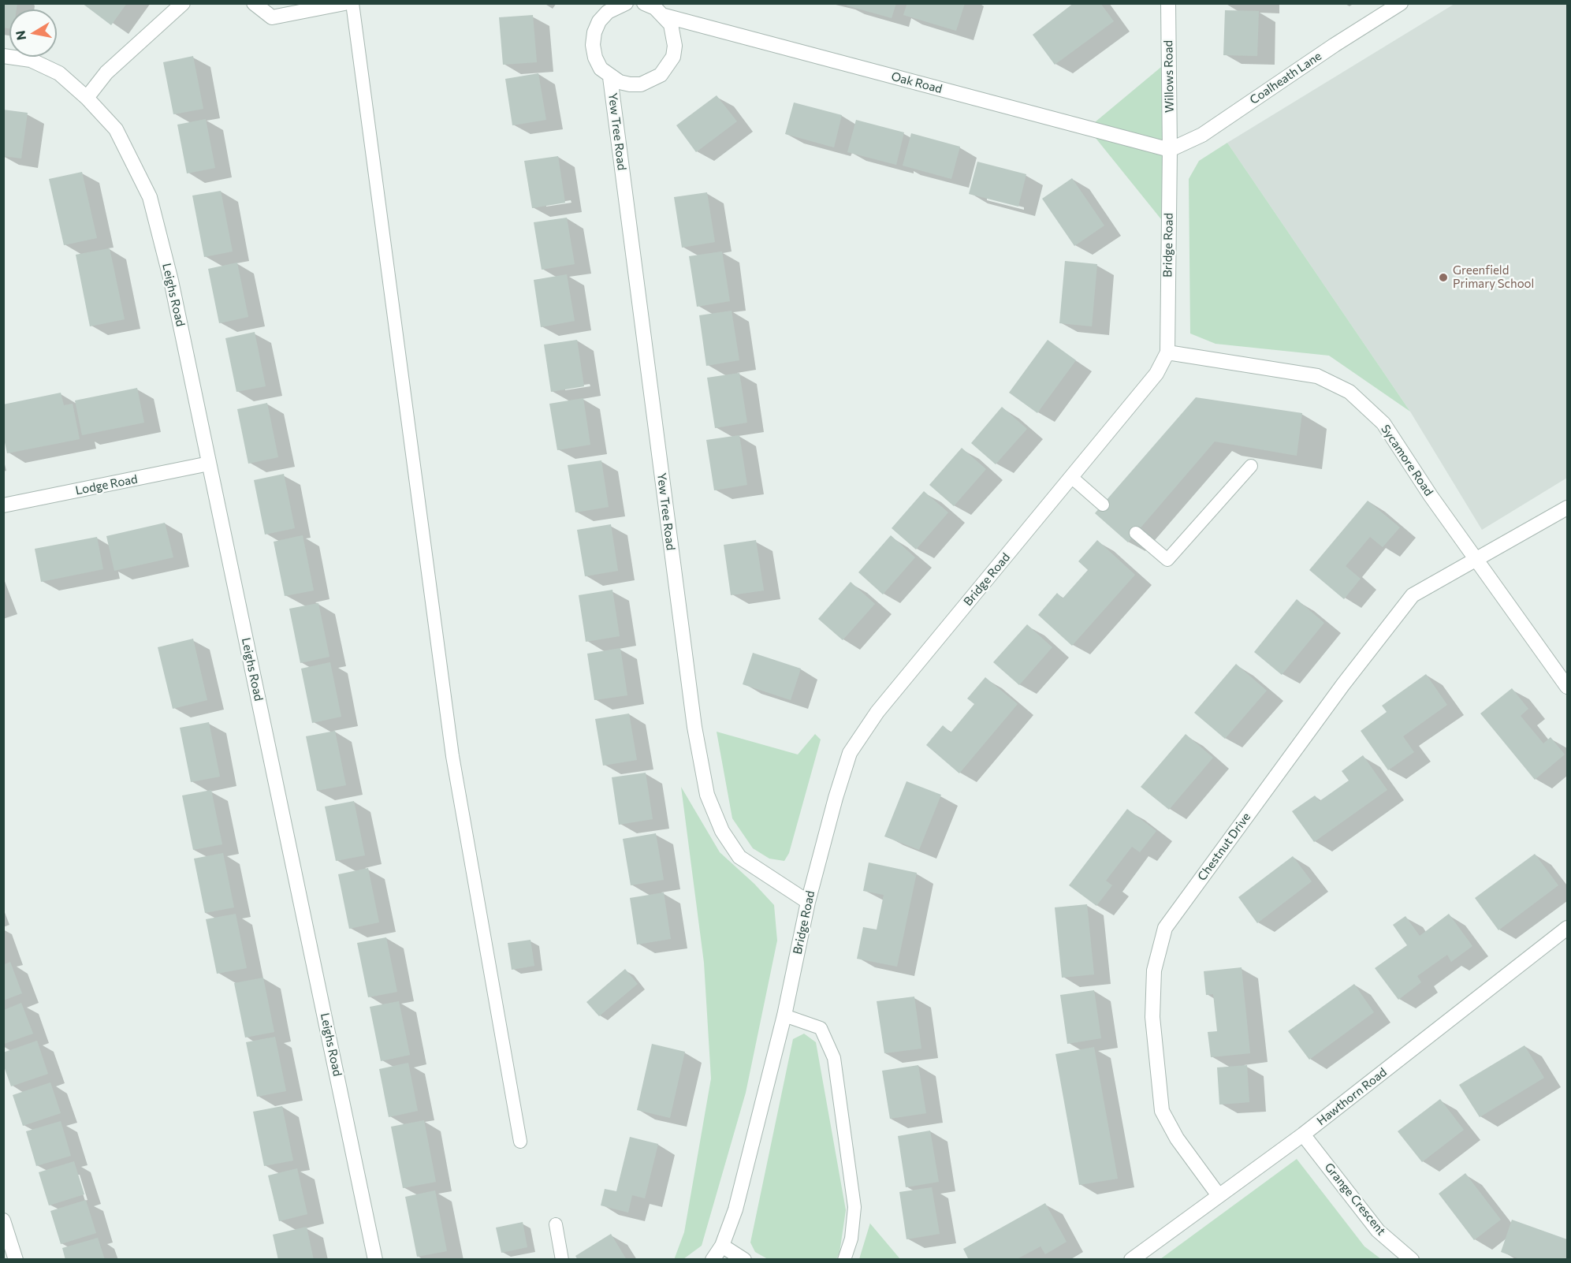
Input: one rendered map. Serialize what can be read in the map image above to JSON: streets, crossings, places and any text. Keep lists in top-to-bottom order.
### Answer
{
  "streets": {
    "street": [
      "Willows Road",
      "Coalheath Lane",
      "Oak Road",
      "Yew Tree Road",
      "Bridge Road",
      "Leighs Road",
      "Sycamore Road",
      "Lodge Road",
      "Chestnut Drive",
      "Hawthorn Road",
      "Grange Crescent"
    ]
  },
  "crossings": [
    ["Willows Road", "Coalheath Lane"],
    ["Willows Road", "Oak Road"],
    ["Willows Road", "Bridge Road"],
    ["Coalheath Lane", "Oak Road"],
    ["Coalheath Lane", "Bridge Road"],
    ["Oak Road", "Bridge Road"],
    ["Yew Tree Road", "Bridge Road"],
    ["Bridge Road", "Sycamore Road"],
    ["Leighs Road", "Lodge Road"],
    ["Sycamore Road", "Chestnut Drive"],
    ["Chestnut Drive", "Hawthorn Road"],
    ["Hawthorn Road", "Grange Crescent"]
  ],
  "places": ["Greenfield Primary School"],
  "north": "left"
}
